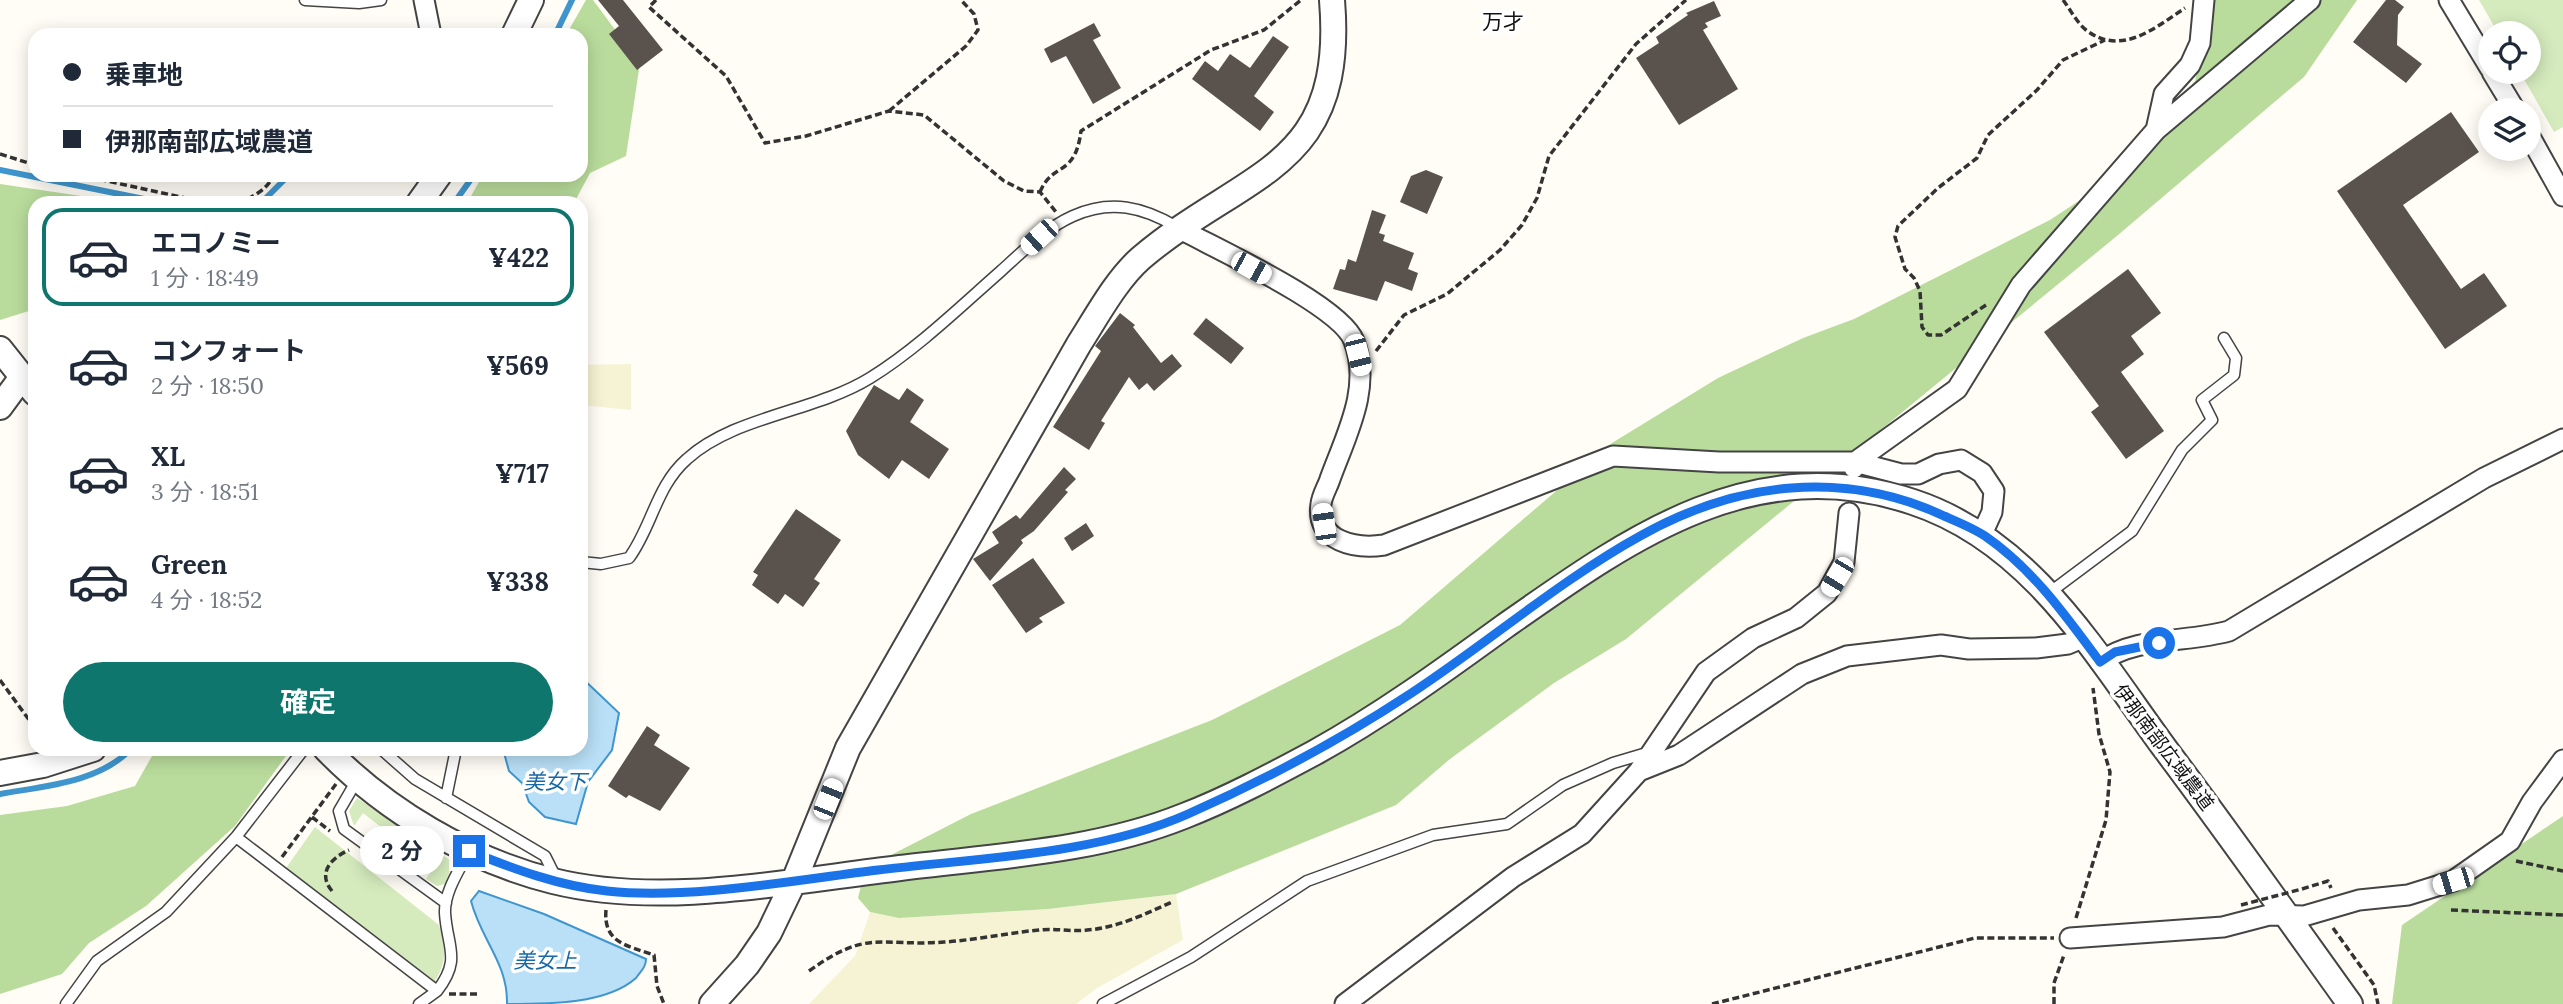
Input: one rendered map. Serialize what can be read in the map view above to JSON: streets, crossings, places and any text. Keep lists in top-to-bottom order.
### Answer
{
  "streets": {
    "street": ["伊那南部広域農道"]
  },
  "districts": ["万才"],
  "water": ["美女下", "美女上"],
  "page": {
    "banner": ["乗車地", "伊那南部広域農道"],
    "list": [
      {
        "name": "エコノミー",
        "note": "1 分 · 18:49",
        "value": "¥422"
      },
      {
        "name": "コンフォート",
        "note": "2 分 · 18:50",
        "value": "¥569"
      },
      {
        "name": "XL",
        "note": "3 分 · 18:51",
        "value": "¥717"
      },
      {
        "name": "Green",
        "note": "4 分 · 18:52",
        "value": "¥338"
      }
    ],
    "buttons": "確定",
    "bubble": "2 分"
  }
}
